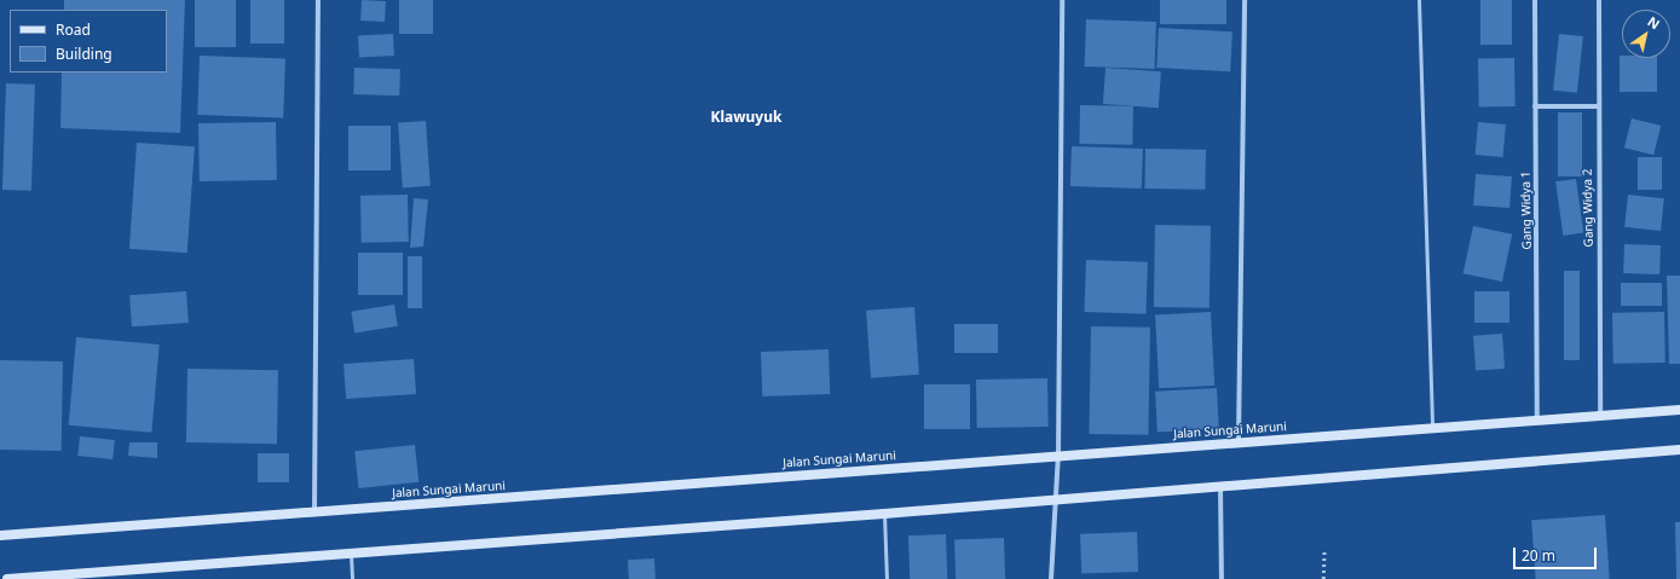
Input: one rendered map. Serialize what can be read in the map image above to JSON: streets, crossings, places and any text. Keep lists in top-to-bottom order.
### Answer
{
  "streets": {
    "main road": ["Jalan Sungai Maruni"],
    "street": ["Gang Widya 2", "Gang Widya 1"]
  },
  "crossings": [
    ["Gang Widya 2", "Jalan Sungai Maruni"],
    ["Gang Widya 1", "Jalan Sungai Maruni"]
  ],
  "districts": ["Klawuyuk"],
  "legend": ["Road", "Building"],
  "scale_bar": "20 m",
  "north": "top right"
}
